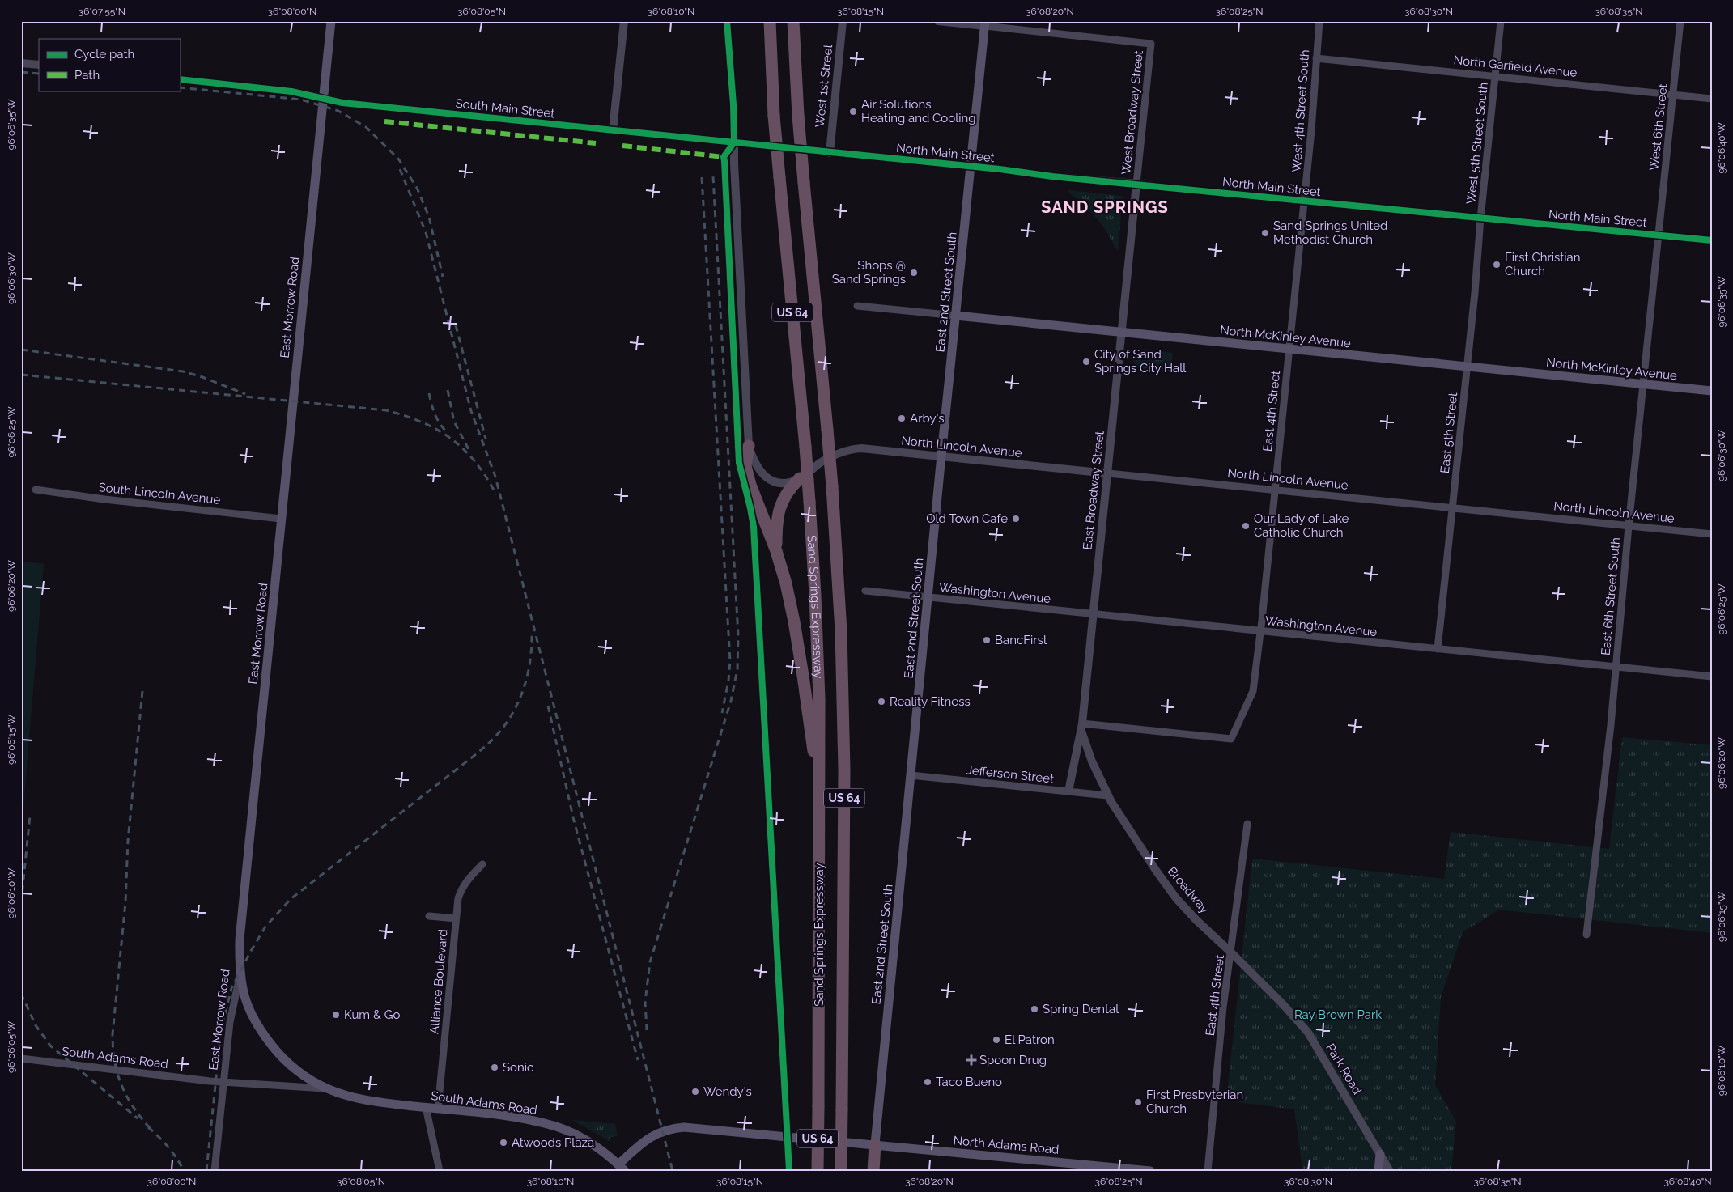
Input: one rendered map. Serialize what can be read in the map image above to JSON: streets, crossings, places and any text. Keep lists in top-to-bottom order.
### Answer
{
  "streets": {
    "highway": ["US 64", "Sand Springs Expressway"],
    "main road": [
      "East 2nd Street South",
      "East Morrow Road",
      "North McKinley Avenue",
      "South Adams Road",
      "North Adams Road"
    ],
    "street": [
      "North Garfield Avenue",
      "West 1st Street",
      "South Main Street",
      "West 4th Street South",
      "West Broadway Street",
      "West 6th Street",
      "West 5th Street South",
      "North Main Street",
      "East 4th Street",
      "East 5th Street",
      "North Lincoln Avenue",
      "East Broadway Street",
      "South Lincoln Avenue",
      "Washington Avenue",
      "East 6th Street South",
      "Jefferson Street",
      "Broadway",
      "Alliance Boulevard",
      "Park Road"
    ]
  },
  "crossings": [
    ["North Garfield Avenue", "West 4th Street South"],
    ["North Garfield Avenue", "West 6th Street"],
    ["North Garfield Avenue", "West 5th Street South"],
    ["West 1st Street", "South Main Street"],
    ["West 1st Street", "North Main Street"],
    ["South Main Street", "North Main Street"],
    ["South Main Street", "East Morrow Road"],
    ["West 4th Street South", "North Main Street"],
    ["West 4th Street South", "East 4th Street"],
    ["West Broadway Street", "North Main Street"],
    ["West Broadway Street", "East 2nd Street South"],
    ["West Broadway Street", "East Broadway Street"],
    ["West 6th Street", "North Main Street"],
    ["West 6th Street", "East 6th Street South"],
    ["West 5th Street South", "North Main Street"],
    ["West 5th Street South", "East 5th Street"],
    ["North Main Street", "East 2nd Street South"],
    ["North Main Street", "East 4th Street"],
    ["North Main Street", "East 5th Street"],
    ["North Main Street", "East Broadway Street"],
    ["North Main Street", "East 6th Street South"],
    ["East 2nd Street South", "North McKinley Avenue"],
    ["East 2nd Street South", "North Lincoln Avenue"],
    ["East 2nd Street South", "Washington Avenue"],
    ["East 2nd Street South", "Jefferson Street"],
    ["East 2nd Street South", "North Adams Road"],
    ["East Morrow Road", "South Lincoln Avenue"],
    ["East Morrow Road", "South Adams Road"],
    ["North McKinley Avenue", "East 4th Street"],
    ["North McKinley Avenue", "East 5th Street"],
    ["North McKinley Avenue", "East Broadway Street"],
    ["North McKinley Avenue", "East 6th Street South"],
    ["East 4th Street", "North Lincoln Avenue"],
    ["East 4th Street", "East Broadway Street"],
    ["East 4th Street", "Washington Avenue"],
    ["East 4th Street", "Broadway"],
    ["East 4th Street", "Park Road"],
    ["East 5th Street", "North Lincoln Avenue"],
    ["East 5th Street", "Washington Avenue"],
    ["North Lincoln Avenue", "East Broadway Street"],
    ["North Lincoln Avenue", "East 6th Street South"],
    ["East Broadway Street", "Washington Avenue"],
    ["East Broadway Street", "Jefferson Street"],
    ["East Broadway Street", "Broadway"],
    ["Washington Avenue", "East 6th Street South"],
    ["Jefferson Street", "Broadway"],
    ["Broadway", "Park Road"],
    ["Alliance Boulevard", "South Adams Road"],
    ["South Adams Road", "North Adams Road"]
  ],
  "districts": ["SAND SPRINGS"],
  "parks": ["Ray Brown Park"],
  "places": {
    "other": [
      "Air Solutions Heating and Cooling",
      "Sand Springs United Methodist Church",
      "First Christian Church",
      "Shops @ Sand Springs",
      "City of Sand Springs City Hall",
      "Arby's",
      "Old Town Cafe",
      "Our Lady of Lake Catholic Church",
      "BancFirst",
      "Reality Fitness",
      "Spring Dental",
      "Kum & Go",
      "El Patron",
      "Sonic",
      "Taco Bueno",
      "Wendy's",
      "First Presbyterian Church",
      "Atwoods Plaza"
    ],
    "health": ["Spoon Drug"]
  },
  "legend": ["Cycle path", "Path"],
  "coordinates": [
    "36°07'55\"N",
    "36°08'00\"N",
    "36°08'05\"N",
    "36°08'10\"N",
    "36°08'15\"N",
    "36°08'20\"N",
    "36°08'25\"N",
    "36°08'30\"N",
    "36°08'35\"N",
    "96°06'35\"W",
    "96°06'40\"W",
    "96°06'30\"W",
    "96°06'25\"W",
    "96°06'20\"W",
    "96°06'15\"W",
    "96°06'10\"W",
    "96°06'05\"W",
    "36°08'40\"N"
  ]
}
